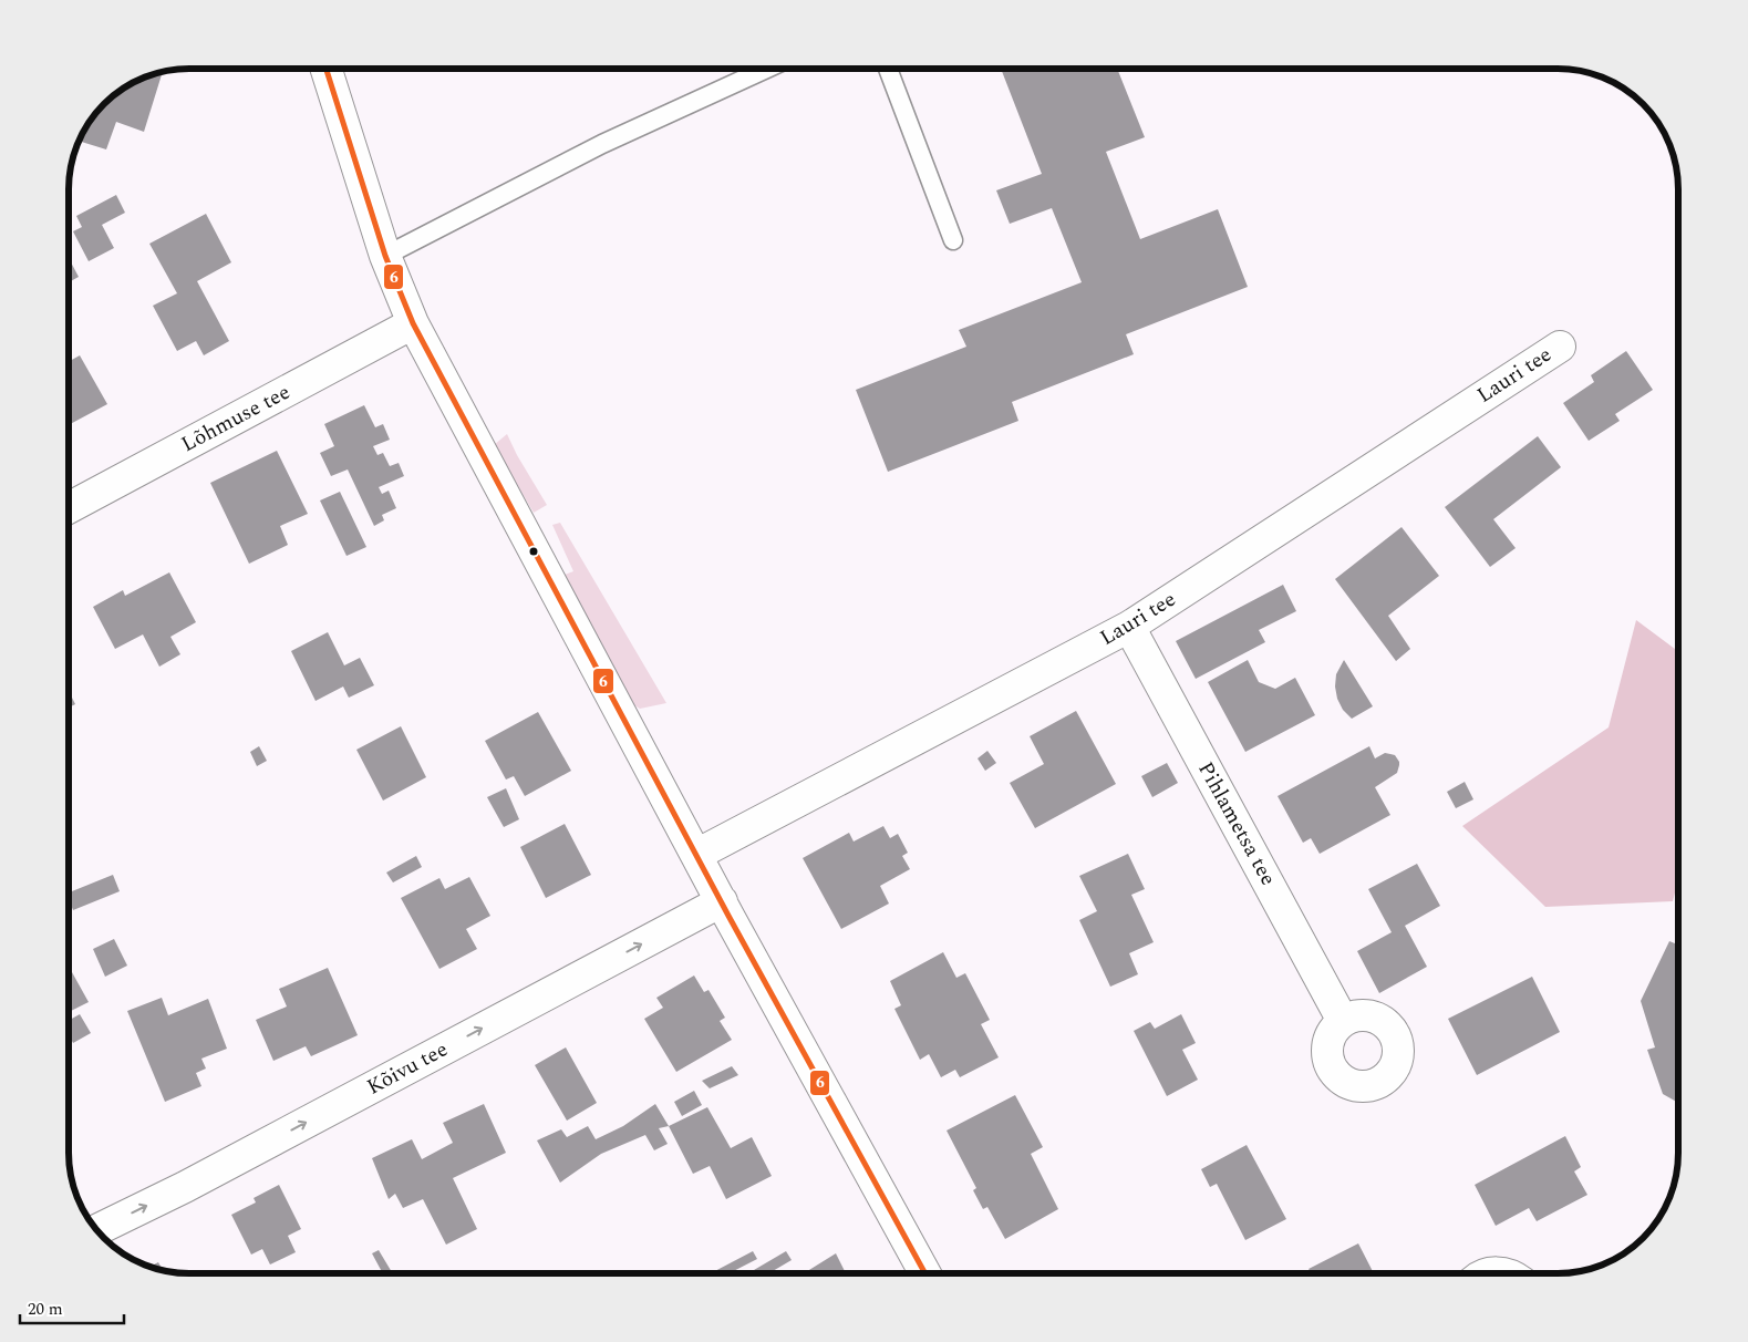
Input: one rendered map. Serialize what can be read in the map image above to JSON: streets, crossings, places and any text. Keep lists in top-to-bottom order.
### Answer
{
  "streets": {
    "street": [
      "Lauri tee",
      "Lõhmuse tee",
      "Pihlametsa tee",
      "Kõivu tee"
    ]
  },
  "crossings": [
    ["Lauri tee", "Pihlametsa tee"]
  ],
  "one_way": ["Kõivu tee"],
  "lines": ["transit line 6"],
  "scale_bar": "20 m"
}
